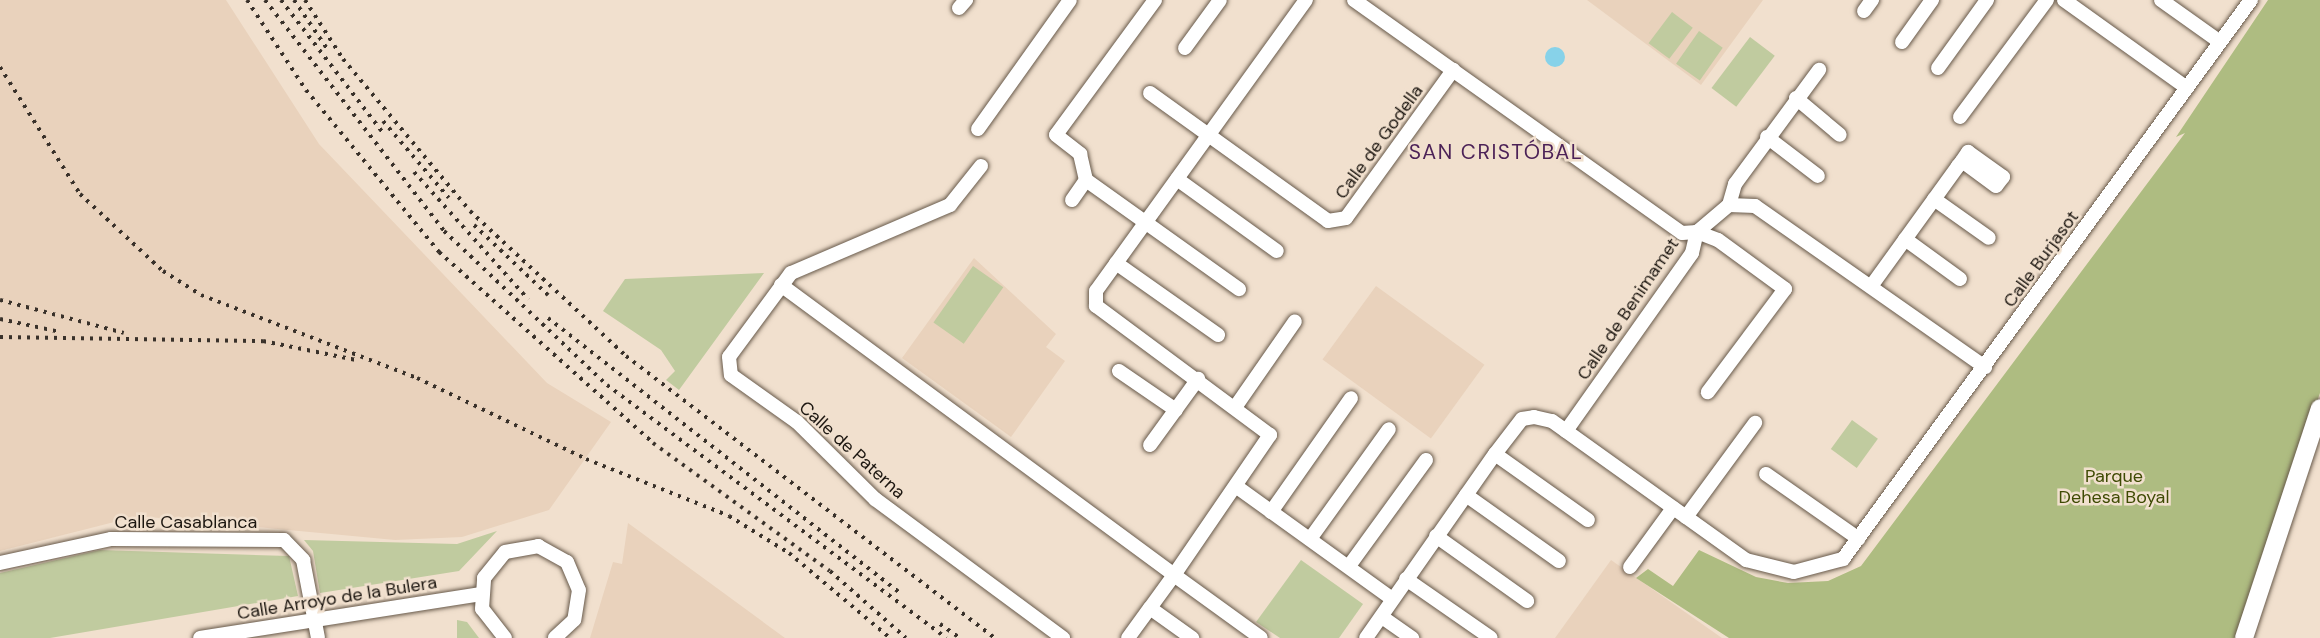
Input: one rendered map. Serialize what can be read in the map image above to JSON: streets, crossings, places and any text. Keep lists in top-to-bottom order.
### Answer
{
  "streets": {
    "street": [
      "Calle de Godella",
      "Calle Burjasot",
      "Calle de Benimamet",
      "Calle de Paterna",
      "Calle Casablanca",
      "Calle Arroyo de la Bulera"
    ]
  },
  "crossings": [
    ["Calle Burjasot", "Calle de Benimamet"],
    ["Calle Casablanca", "Calle Arroyo de la Bulera"]
  ],
  "districts": ["SAN CRISTÓBAL"],
  "parks": ["Parque Dehesa Boyal"]
}
